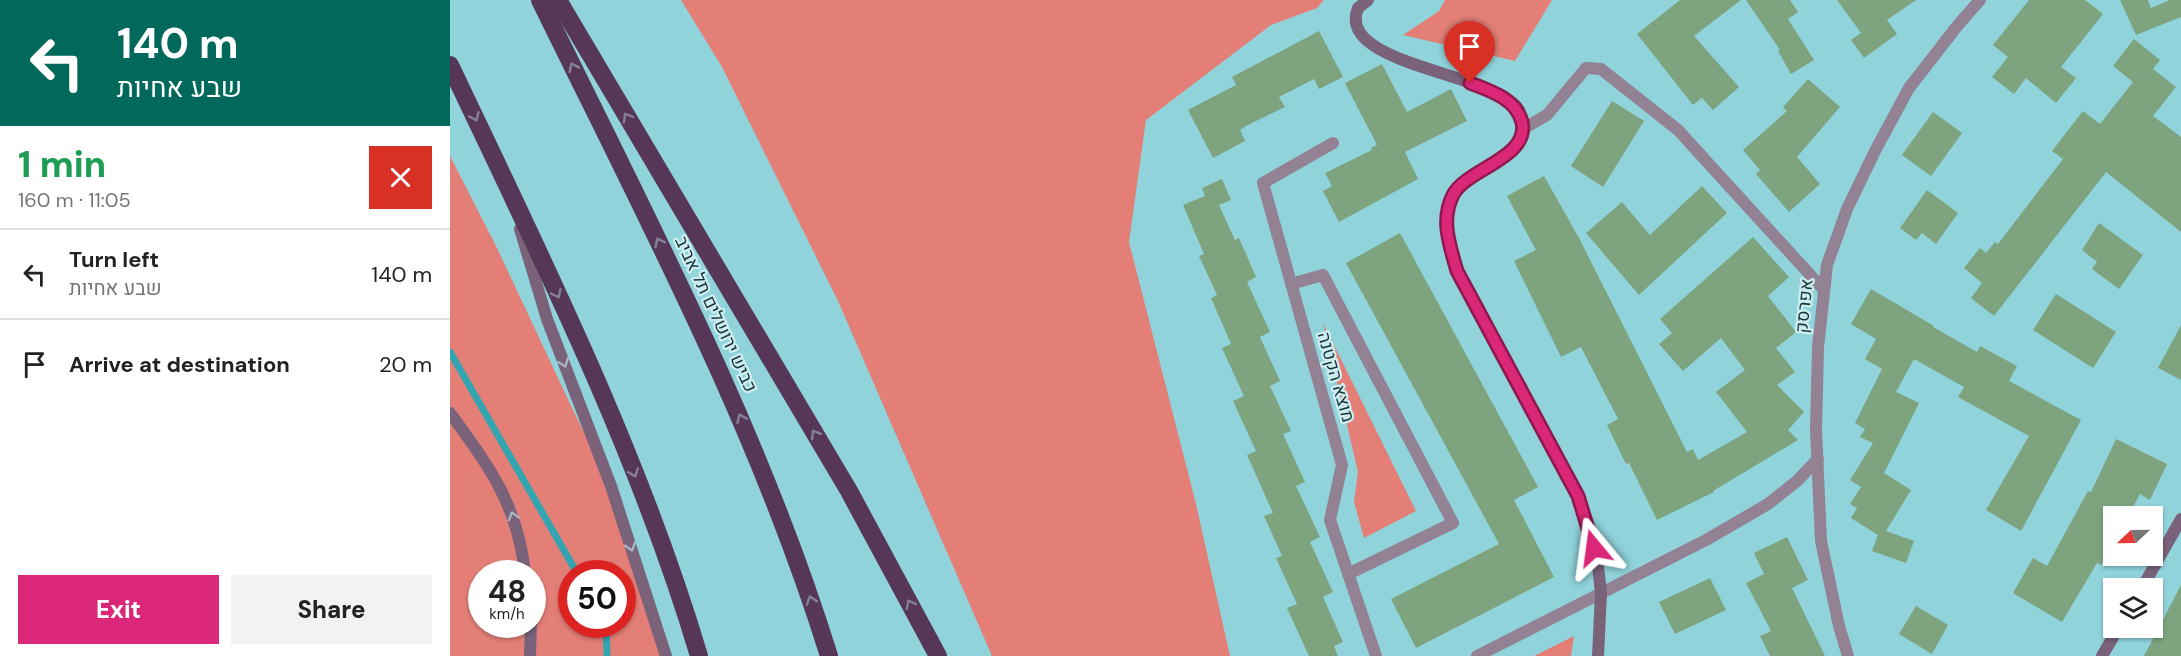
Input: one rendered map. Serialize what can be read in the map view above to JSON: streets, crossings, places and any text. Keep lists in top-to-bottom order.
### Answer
{
  "streets": {
    "highway": ["כביש ירושלים תל אביב"],
    "street": ["אפרסק", "מוצא הקטנה"]
  },
  "north": "left",
  "page": {
    "turn": ["140 m", "שבע אחיות"],
    "heading": ["1 min", "160 m · 11:05"],
    "list": [
      {
        "name": "Turn left",
        "note": "שבע אחיות",
        "value": "140 m"
      },
      {
        "name": "Arrive at destination",
        "value": "20 m"
      }
    ],
    "speed": "48 km/h",
    "limit": "50",
    "buttons": ["Exit", "Share"]
  }
}
